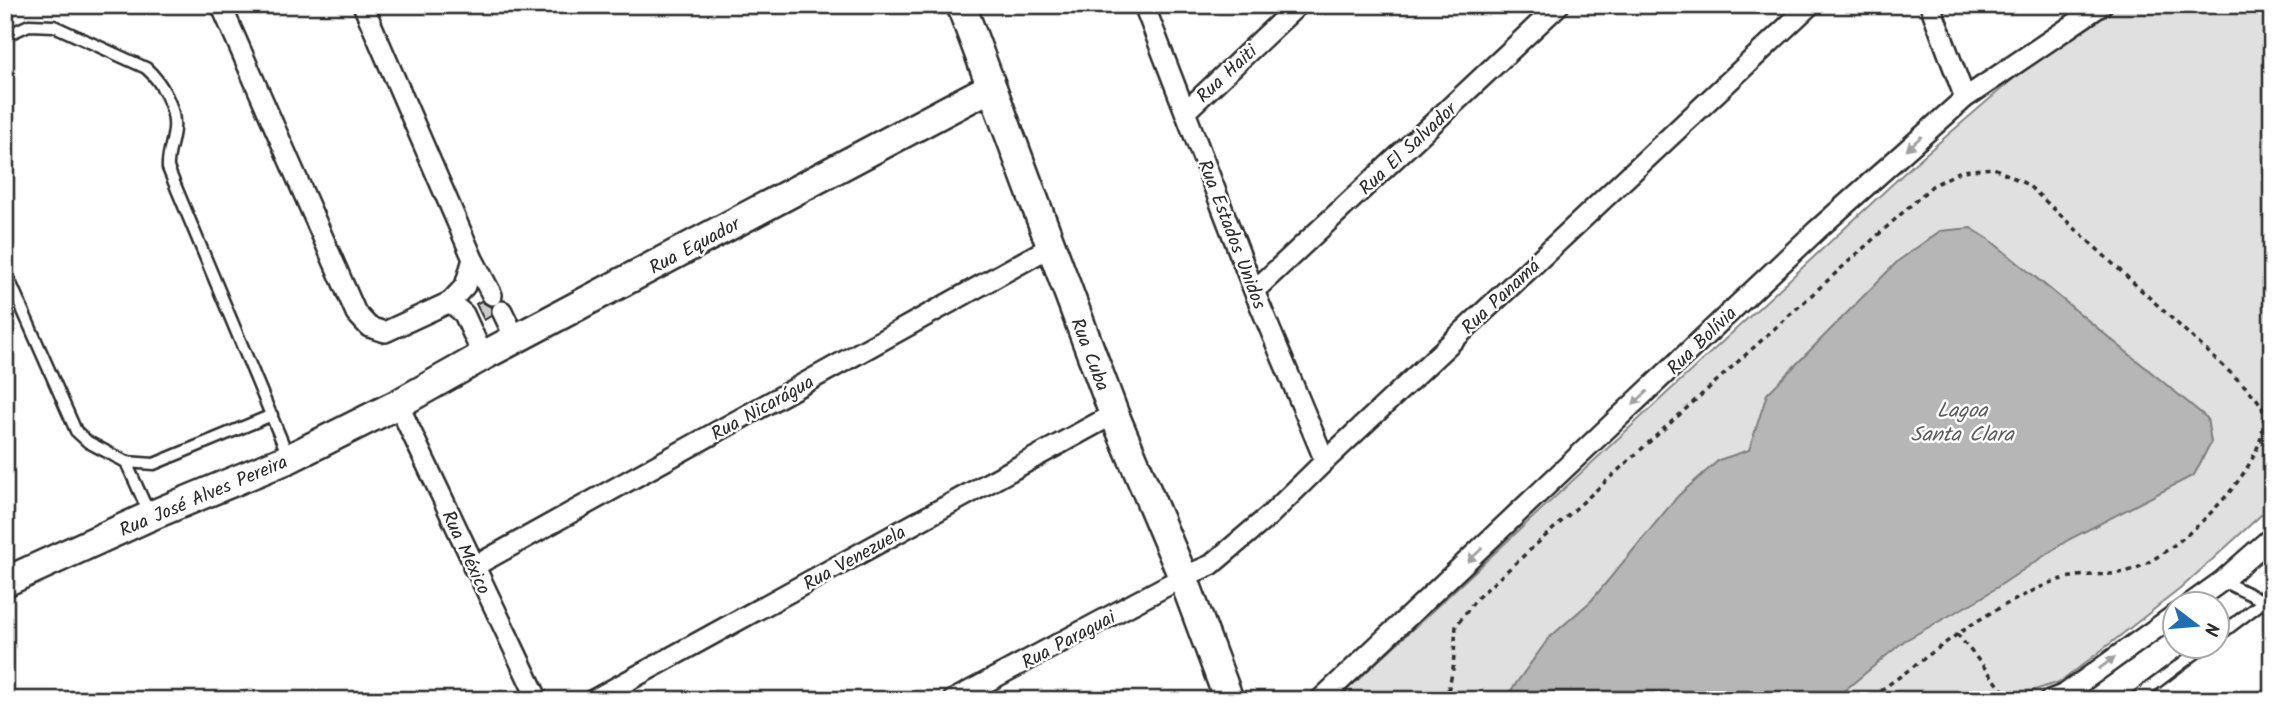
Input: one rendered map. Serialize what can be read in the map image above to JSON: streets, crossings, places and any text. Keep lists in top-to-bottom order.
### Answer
{
  "streets": {
    "main road": ["Rua Equador", "Rua Cuba", "Rua José Alves Pereira"],
    "street": [
      "Rua Haiti",
      "Rua El Salvador",
      "Rua Estados Unidos",
      "Rua Panamá",
      "Rua Bolívia",
      "Rua Nicarágua",
      "Rua México",
      "Rua Venezuela",
      "Rua Paraguai"
    ]
  },
  "crossings": [
    ["Rua Haiti", "Rua Estados Unidos"],
    ["Rua El Salvador", "Rua Estados Unidos"],
    ["Rua Estados Unidos", "Rua Panamá"],
    ["Rua Equador", "Rua Cuba"],
    ["Rua Equador", "Rua José Alves Pereira"],
    ["Rua Equador", "Rua México"],
    ["Rua Panamá", "Rua Cuba"],
    ["Rua Panamá", "Rua Paraguai"],
    ["Rua Cuba", "Rua Nicarágua"],
    ["Rua Cuba", "Rua Venezuela"],
    ["Rua Cuba", "Rua Paraguai"],
    ["Rua Nicarágua", "Rua México"],
    ["Rua José Alves Pereira", "Rua México"]
  ],
  "one_way": ["Rua Bolívia"],
  "water": ["Lagoa Santa Clara"],
  "north": "right"
}
